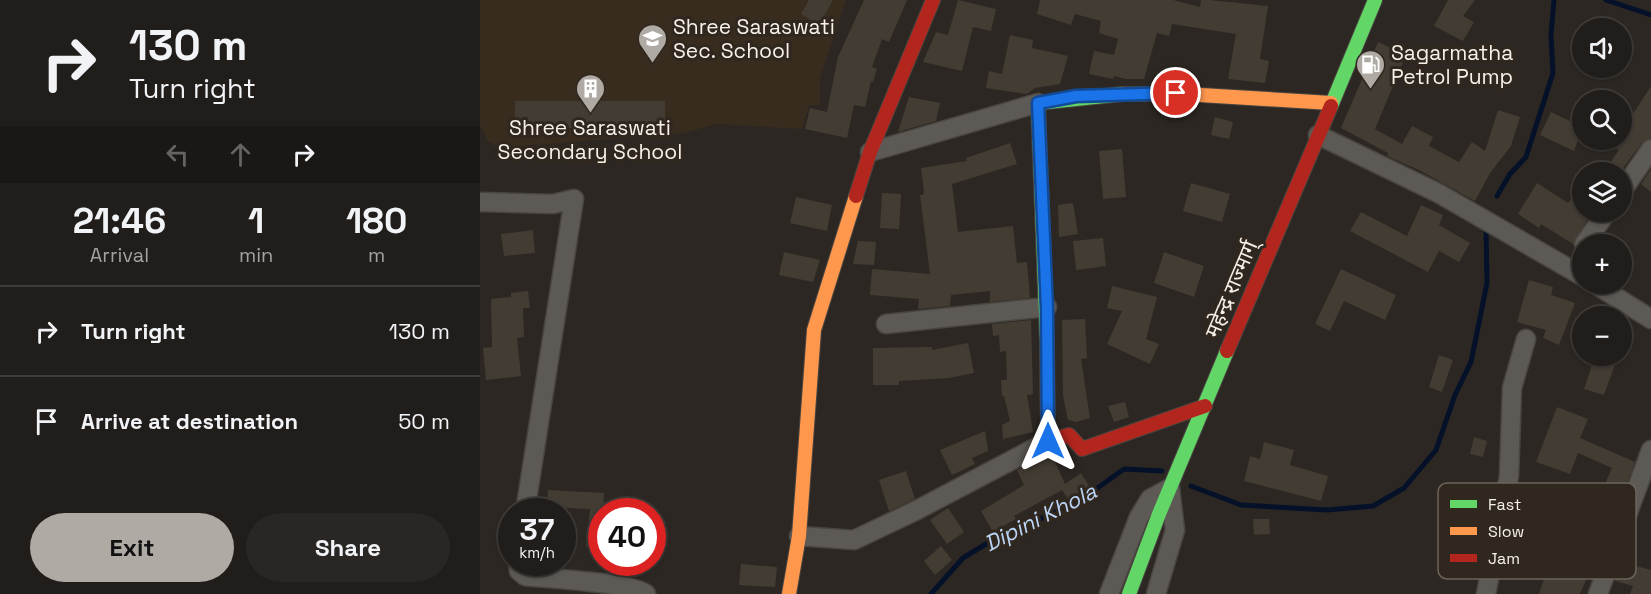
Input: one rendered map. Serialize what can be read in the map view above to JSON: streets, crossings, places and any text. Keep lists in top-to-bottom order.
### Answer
{
  "streets": {
    "main road": ["महेन्द्र राज्मार्ग्"]
  },
  "water": ["Dipini Khola"],
  "places": {
    "school or university": ["Shree Saraswati Sec. School"],
    "fuel station": ["Sagarmatha Petrol Pump"],
    "building": ["Shree Saraswati Secondary School"]
  },
  "legend": ["Fast", "Slow", "Jam"],
  "page": {
    "turn": ["130 m", "Turn right"],
    "map_buttons": ["+", "−"],
    "eta": [
      "21:46",
      "Arrival",
      "1",
      "min",
      "180",
      "m"
    ],
    "list": [
      {
        "name": "Turn right",
        "value": "130 m"
      },
      {
        "name": "Arrive at destination",
        "value": "50 m"
      }
    ],
    "speed": "37 km/h",
    "limit": "40",
    "buttons": ["Exit", "Share"]
  }
}
